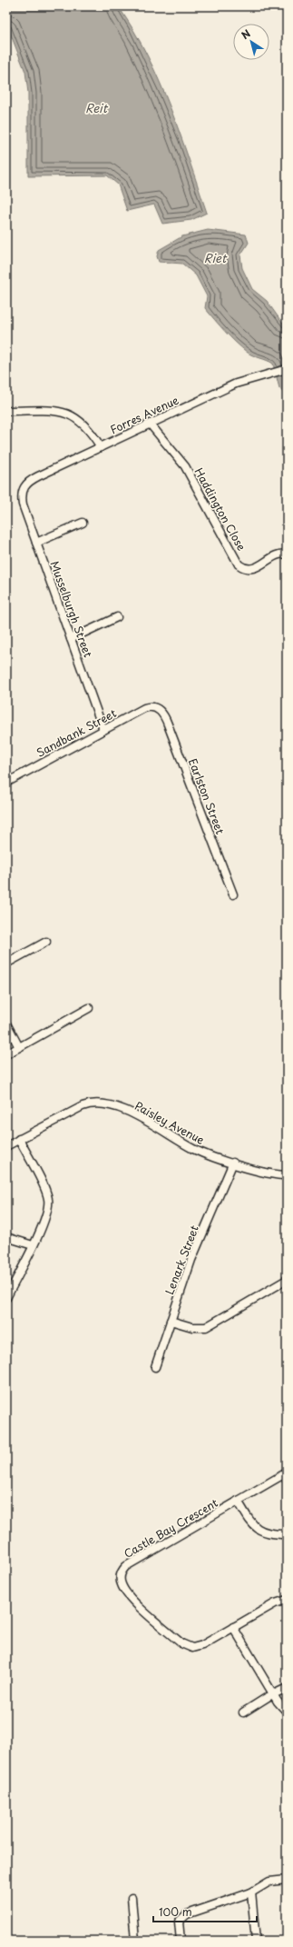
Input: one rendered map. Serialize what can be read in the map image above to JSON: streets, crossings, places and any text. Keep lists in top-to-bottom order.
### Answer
{
  "streets": {
    "street": [
      "Forres Avenue",
      "Haddington Close",
      "Musselburgh Street",
      "Sandbank Street",
      "Earlston Street",
      "Paisley Avenue",
      "Lenark Street",
      "Castle Bay Crescent"
    ]
  },
  "crossings": [
    ["Forres Avenue", "Haddington Close"],
    ["Forres Avenue", "Musselburgh Street"],
    ["Musselburgh Street", "Sandbank Street"],
    ["Sandbank Street", "Earlston Street"],
    ["Paisley Avenue", "Lenark Street"]
  ],
  "water": ["Reit", "Riet"],
  "scale_bar": "100 m",
  "north": "top left"
}
